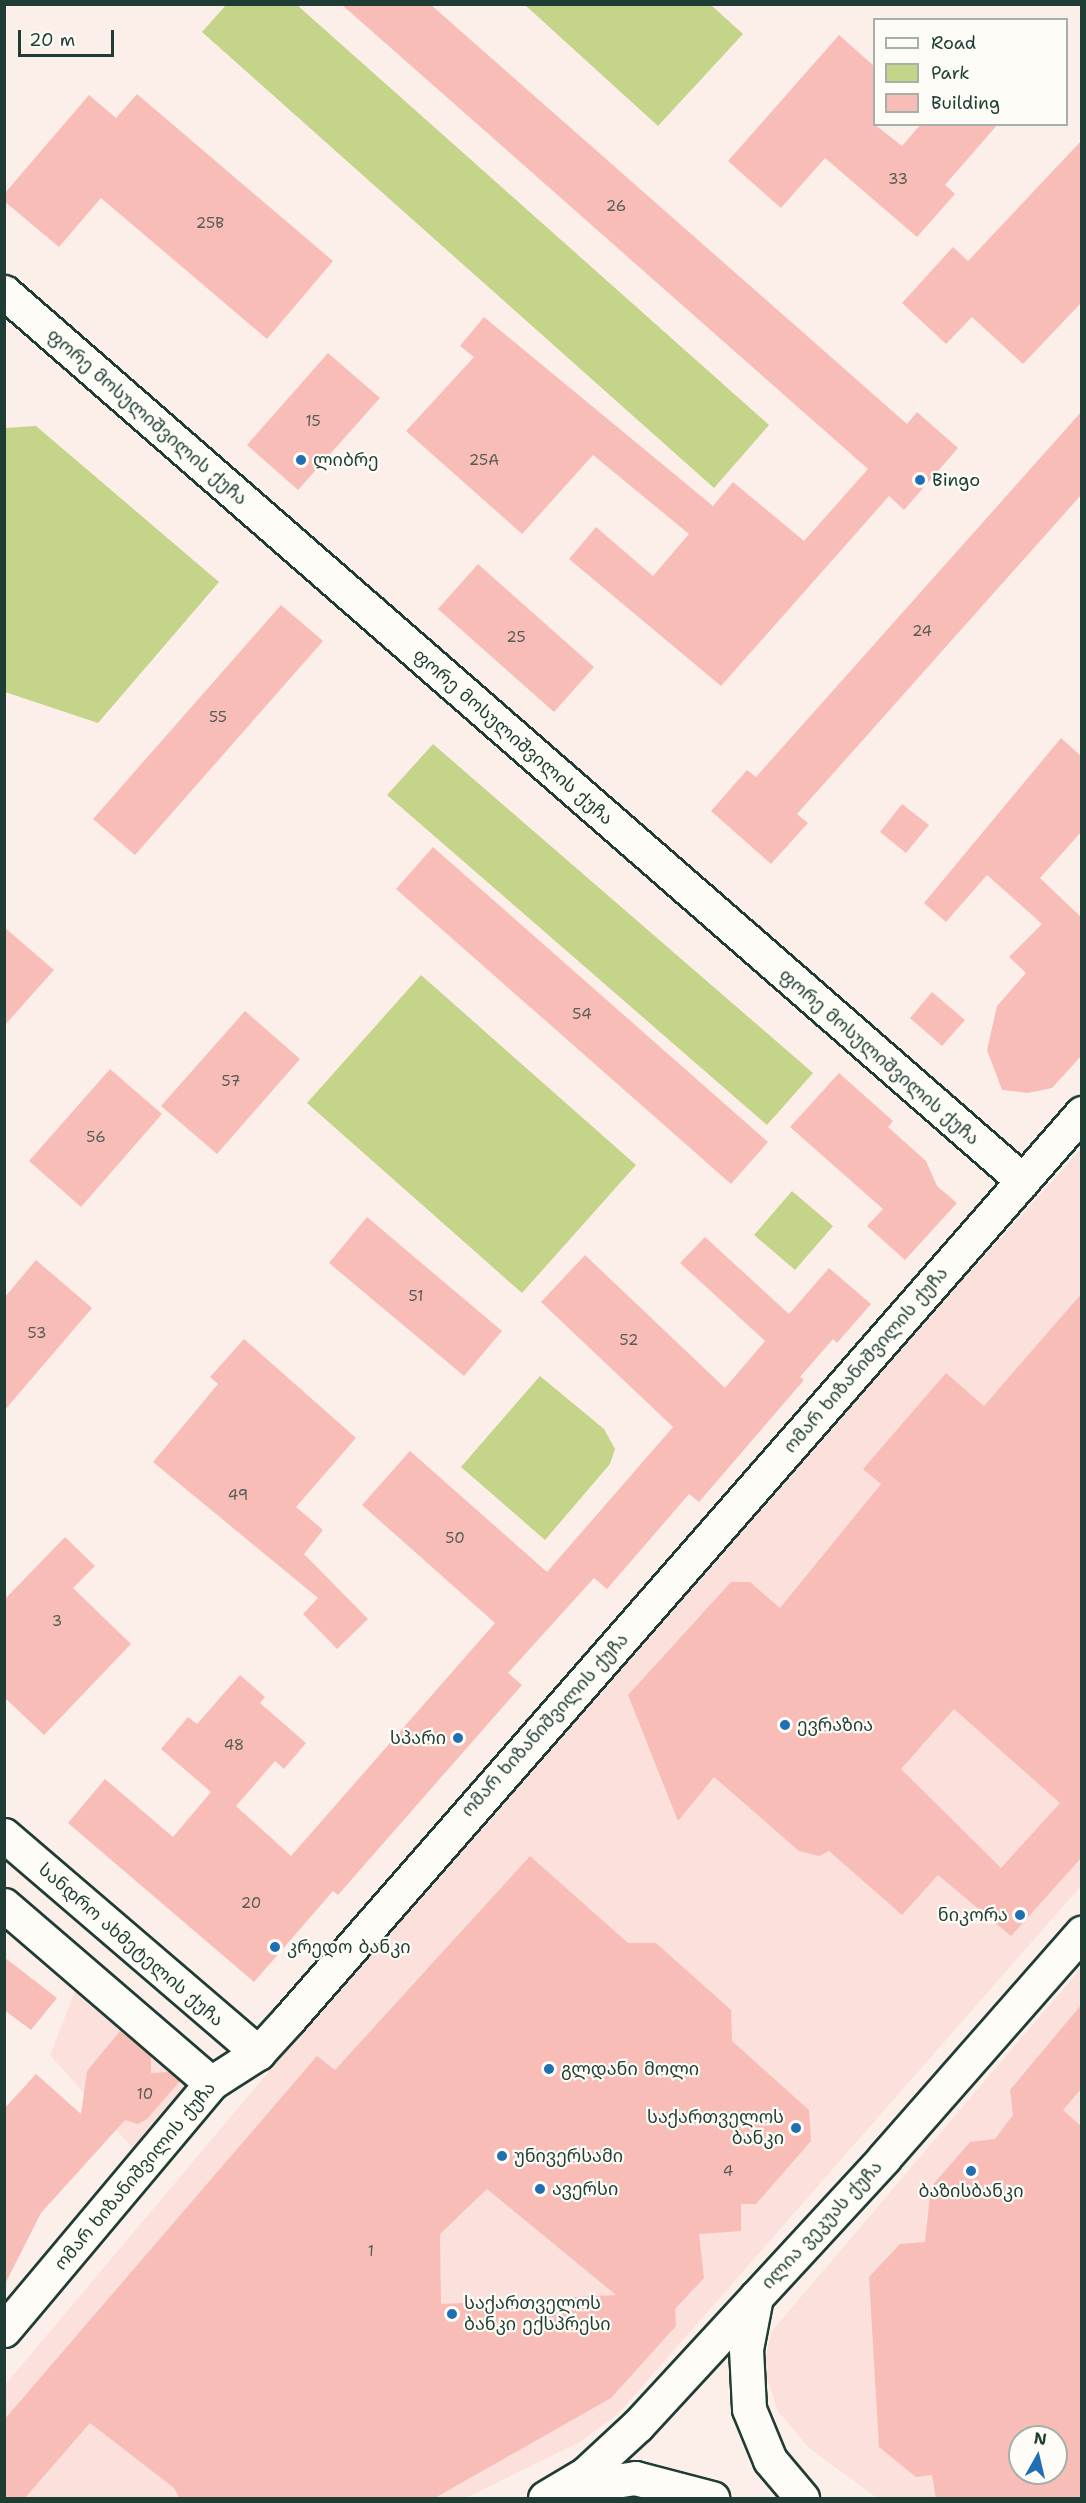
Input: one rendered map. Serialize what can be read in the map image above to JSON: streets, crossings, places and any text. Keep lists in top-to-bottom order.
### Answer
{
  "streets": {
    "main road": [
      "ფორე მოსულიშვილის ქუჩა",
      "ომარ ხიზანიშვილის ქუჩა",
      "სანდრო ახმეტელის ქუჩა",
      "ილია ვეკუას ქუჩა"
    ]
  },
  "crossings": [
    ["ფორე მოსულიშვილის ქუჩა", "ომარ ხიზანიშვილის ქუჩა"],
    ["ომარ ხიზანიშვილის ქუჩა", "სანდრო ახმეტელის ქუჩა"]
  ],
  "places": [
    "ლიბრე",
    "Bingo",
    "ევრაზია",
    "სპარი",
    "ნიკორა",
    "კრედო ბანკი",
    "გლდანი მოლი",
    "საქართველოს ბანკი",
    "უნივერსამი",
    "ბაზისბანკი",
    "ავერსი",
    "საქართველოს ბანკი ექსპრესი"
  ],
  "house_numbers": [
    "33",
    "26",
    "25B",
    "15",
    "25A",
    "24",
    "25",
    "55",
    "54",
    "57",
    "56",
    "51",
    "53",
    "52",
    "49",
    "50",
    "3",
    "48",
    "20",
    "10",
    "4",
    "1"
  ],
  "legend": ["Road", "Park", "Building"],
  "scale_bar": "20 m",
  "north": "top"
}
